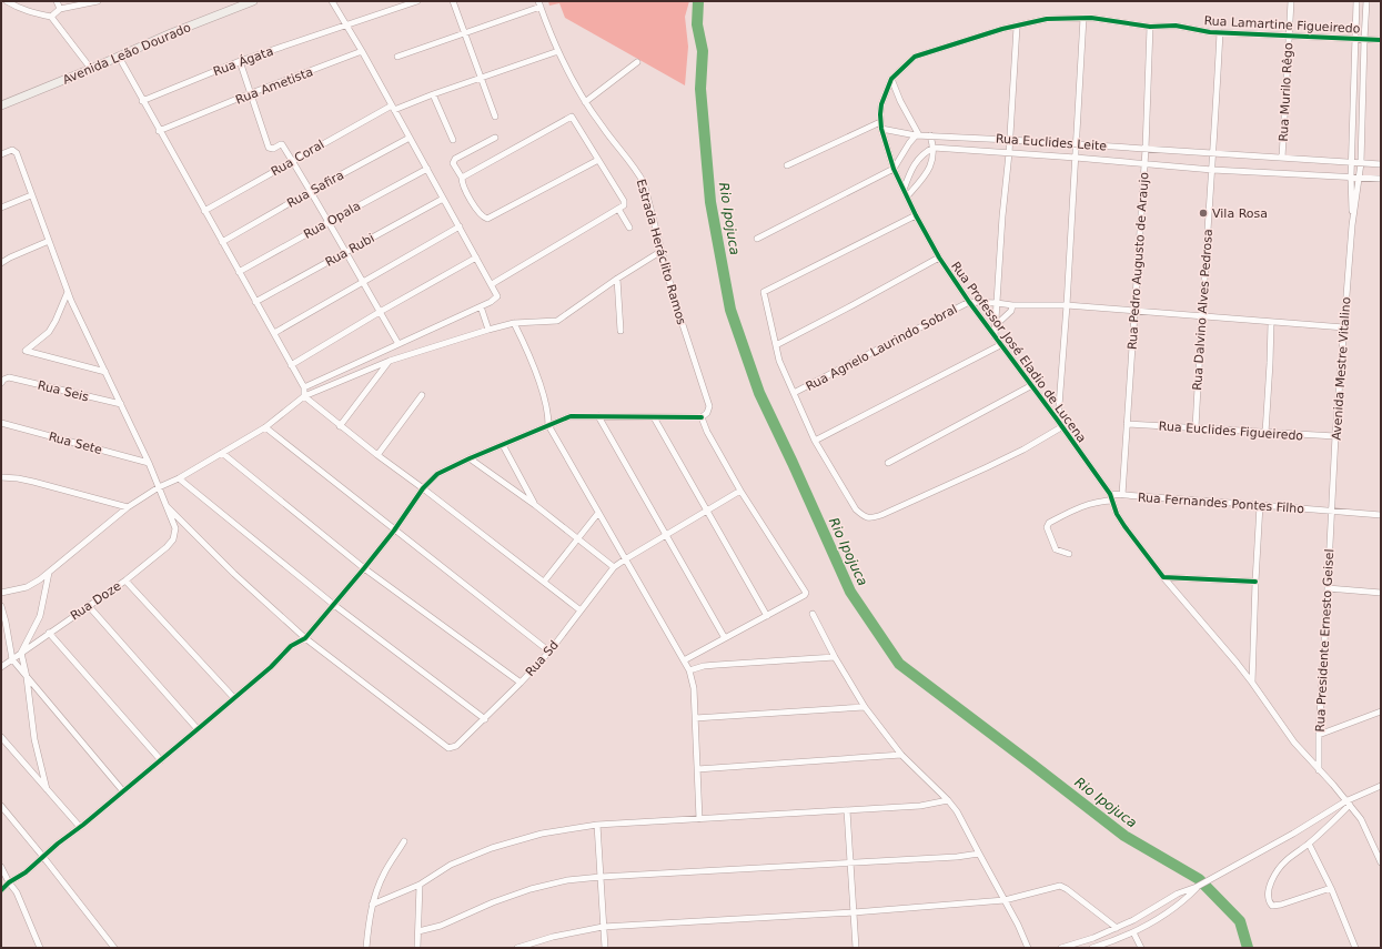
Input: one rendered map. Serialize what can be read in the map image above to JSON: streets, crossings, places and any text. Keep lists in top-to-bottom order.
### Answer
{
  "streets": {
    "main road": ["Avenida Leão Dourado"],
    "street": [
      "Rua Lamartine Figueiredo",
      "Rua Ágata",
      "Rua Ametista",
      "Rua Murilo Rêgo",
      "Rua Euclides Leite",
      "Rua Coral",
      "Rua Safira",
      "Rua Opala",
      "Rua Rubi",
      "Estrada Heráclito Ramos",
      "Rua Pedro Augusto de Araujo",
      "Rua Dalvino Alves Pedrosa",
      "Rua Agnelo Laurindo Sobral",
      "Rua Professor José Eladio de Lucena",
      "Avenida Mestre Vitalino",
      "Rua Seis",
      "Rua Euclides Figueiredo",
      "Rua Sete",
      "Rua Fernandes Pontes Filho",
      "Rua Doze",
      "Rua Presidente Ernesto Geisel",
      "Rua Sd"
    ]
  },
  "crossings": [
    ["Rua Lamartine Figueiredo", "Rua Murilo Rêgo"],
    ["Rua Lamartine Figueiredo", "Rua Pedro Augusto de Araujo"],
    ["Rua Lamartine Figueiredo", "Rua Dalvino Alves Pedrosa"],
    ["Rua Lamartine Figueiredo", "Rua Professor José Eladio de Lucena"],
    ["Rua Lamartine Figueiredo", "Avenida Mestre Vitalino"],
    ["Rua Murilo Rêgo", "Rua Euclides Leite"],
    ["Rua Euclides Leite", "Rua Pedro Augusto de Araujo"],
    ["Rua Euclides Leite", "Rua Dalvino Alves Pedrosa"],
    ["Rua Euclides Leite", "Rua Professor José Eladio de Lucena"],
    ["Rua Euclides Leite", "Avenida Mestre Vitalino"],
    ["Rua Coral", "Estrada Heráclito Ramos"],
    ["Rua Pedro Augusto de Araujo", "Rua Euclides Figueiredo"],
    ["Rua Pedro Augusto de Araujo", "Rua Fernandes Pontes Filho"],
    ["Rua Dalvino Alves Pedrosa", "Rua Euclides Figueiredo"],
    ["Rua Agnelo Laurindo Sobral", "Rua Professor José Eladio de Lucena"],
    ["Rua Professor José Eladio de Lucena", "Rua Fernandes Pontes Filho"],
    ["Rua Professor José Eladio de Lucena", "Rua Presidente Ernesto Geisel"],
    ["Avenida Mestre Vitalino", "Rua Euclides Figueiredo"],
    ["Avenida Mestre Vitalino", "Rua Fernandes Pontes Filho"],
    ["Avenida Mestre Vitalino", "Rua Presidente Ernesto Geisel"],
    ["Rua Fernandes Pontes Filho", "Rua Presidente Ernesto Geisel"]
  ],
  "water": ["Rio Ipojuca"],
  "places": ["Vila Rosa"]
}
